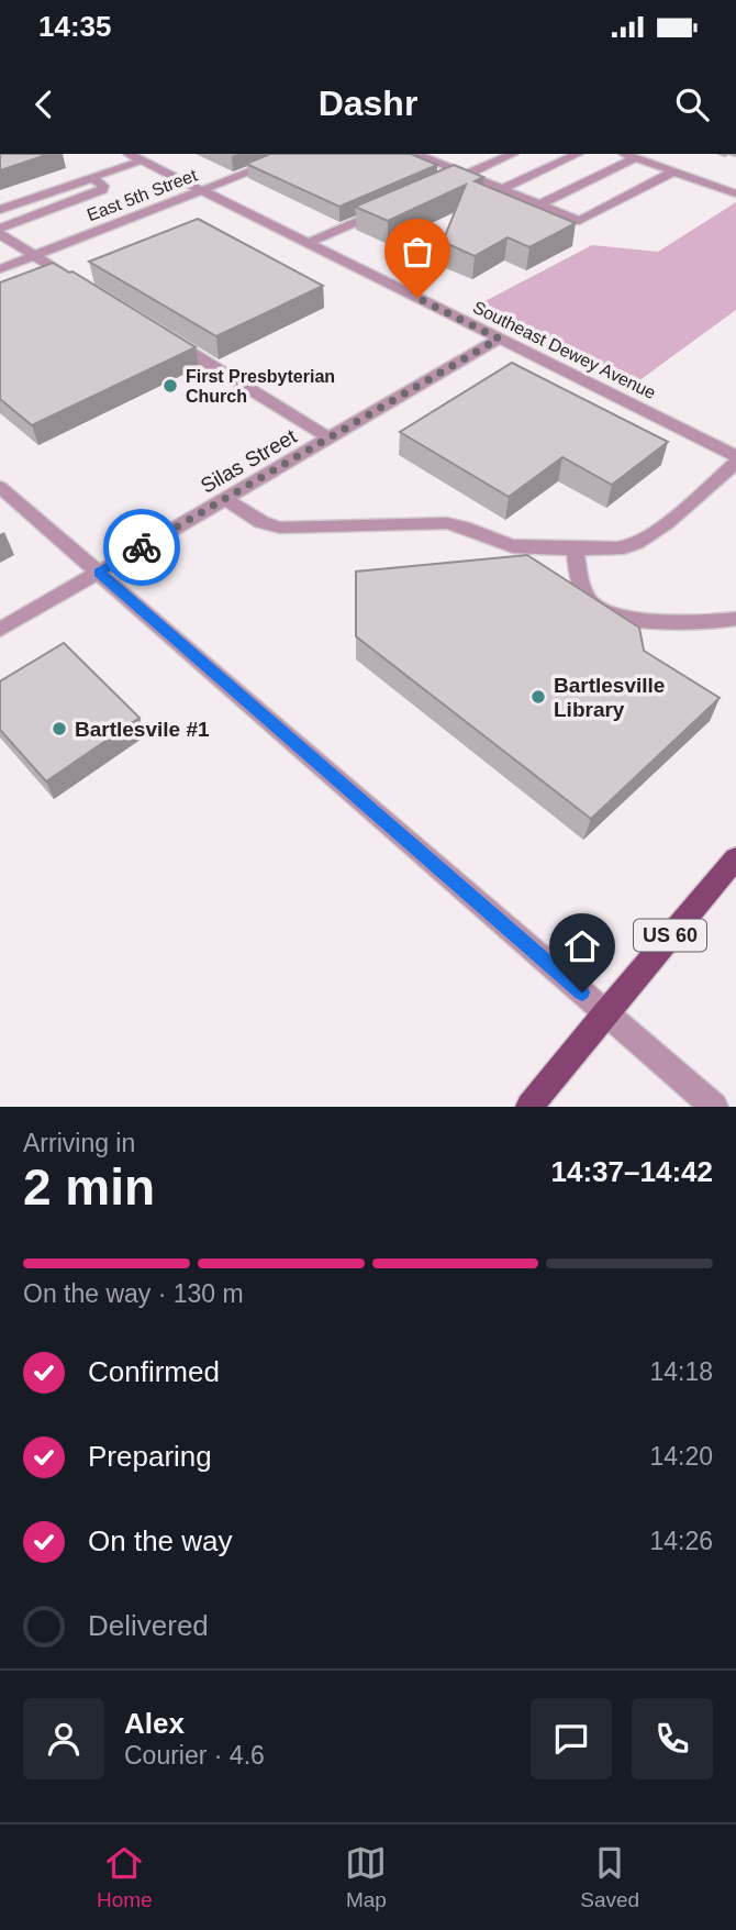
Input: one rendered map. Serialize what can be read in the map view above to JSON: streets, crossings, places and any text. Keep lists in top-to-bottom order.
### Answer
{
  "streets": {
    "main road": ["US 60"],
    "street": ["East 5th Street", "Southeast Dewey Avenue", "Silas Street"]
  },
  "crossings": [
    ["East 5th Street", "Southeast Dewey Avenue"],
    ["Southeast Dewey Avenue", "Silas Street"]
  ],
  "places": ["First Presbyterian Church", "Bartlesville Library", "Bartlesvile #1"],
  "page": {
    "status": "14:35",
    "header": "Dashr",
    "heading": ["2 min", "Arriving in", "14:37–14:42"],
    "panel": ["Alex", "Courier · 4.6"],
    "bar": "On the way · 130 m",
    "list": [
      ["Confirmed", "14:18"],
      ["Preparing", "14:20"],
      ["On the way", "14:26"],
      "Delivered"
    ],
    "tabs": ["Home", "Map", "Saved"]
  }
}
